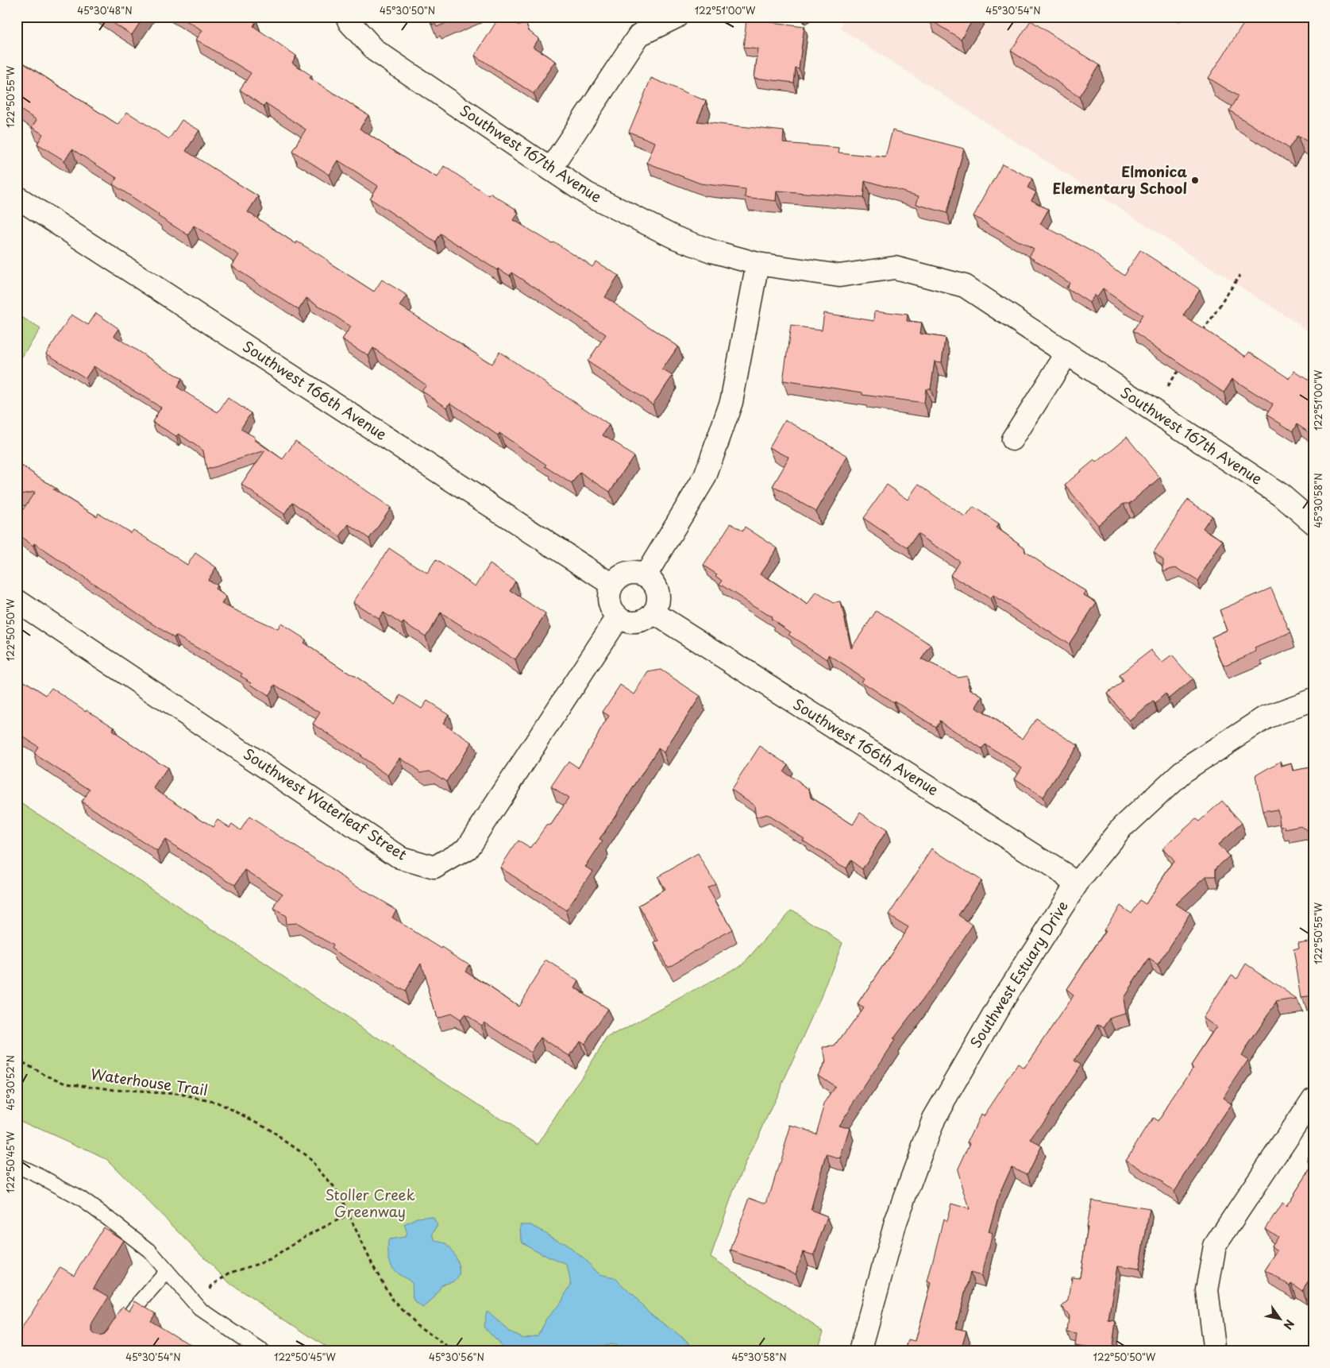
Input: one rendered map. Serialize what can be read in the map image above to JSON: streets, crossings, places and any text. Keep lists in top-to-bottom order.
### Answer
{
  "streets": {
    "street": [
      "Southwest 167th Avenue",
      "Southwest 166th Avenue",
      "Southwest Waterleaf Street",
      "Southwest Estuary Drive"
    ],
    "path": ["Waterhouse Trail"]
  },
  "crossings": [
    ["Southwest 166th Avenue", "Southwest Waterleaf Street"],
    ["Southwest 166th Avenue", "Southwest Estuary Drive"]
  ],
  "parks": ["Stoller Creek Greenway"],
  "places": ["Elmonica Elementary School"],
  "north": "bottom right",
  "coordinates": [
    "45°30'48\"N",
    "45°30'50\"N",
    "122°51'00\"W",
    "45°30'54\"N",
    "122°50'55\"W",
    "45°30'58\"N",
    "122°50'50\"W",
    "45°30'52\"N",
    "122°50'45\"W",
    "45°30'56\"N"
  ]
}
